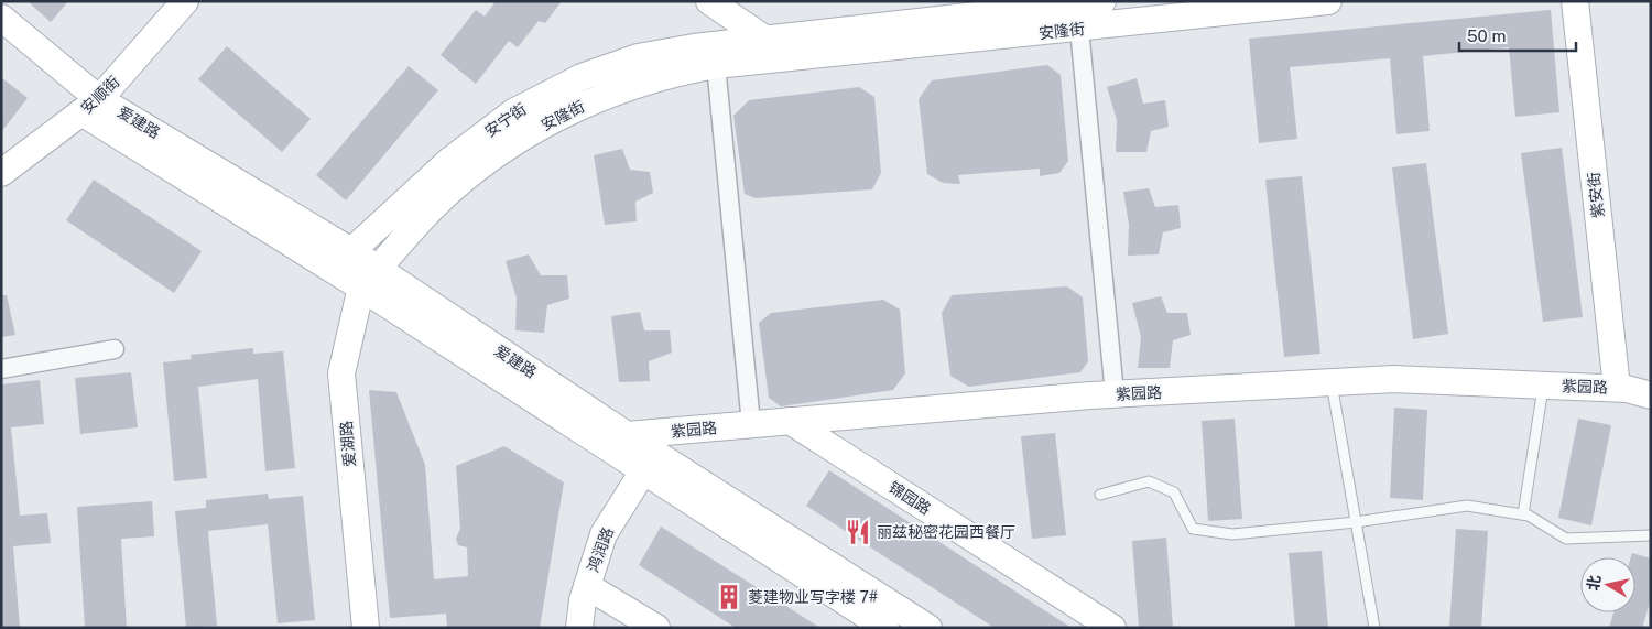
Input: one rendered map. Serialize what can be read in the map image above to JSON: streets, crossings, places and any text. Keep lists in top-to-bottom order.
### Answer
{
  "streets": {
    "main road": [
      "安隆街",
      "安顺街",
      "安宁街",
      "爱建路",
      "紫安街",
      "紫园路",
      "爱湖路",
      "锦园路",
      "鸿润路"
    ]
  },
  "crossings": [
    ["安隆街", "安宁街"],
    ["安隆街", "爱建路"],
    ["安隆街", "爱湖路"],
    ["安顺街", "爱建路"],
    ["安宁街", "爱建路"],
    ["安宁街", "爱湖路"],
    ["爱建路", "紫园路"],
    ["爱建路", "爱湖路"],
    ["爱建路", "鸿润路"],
    ["紫安街", "紫园路"],
    ["紫园路", "锦园路"]
  ],
  "places": {
    "restaurant": ["丽兹秘密花园西餐厅"],
    "building": ["菱建物业写字楼 7#"]
  },
  "scale_bar": "50 m",
  "north": "left"
}
